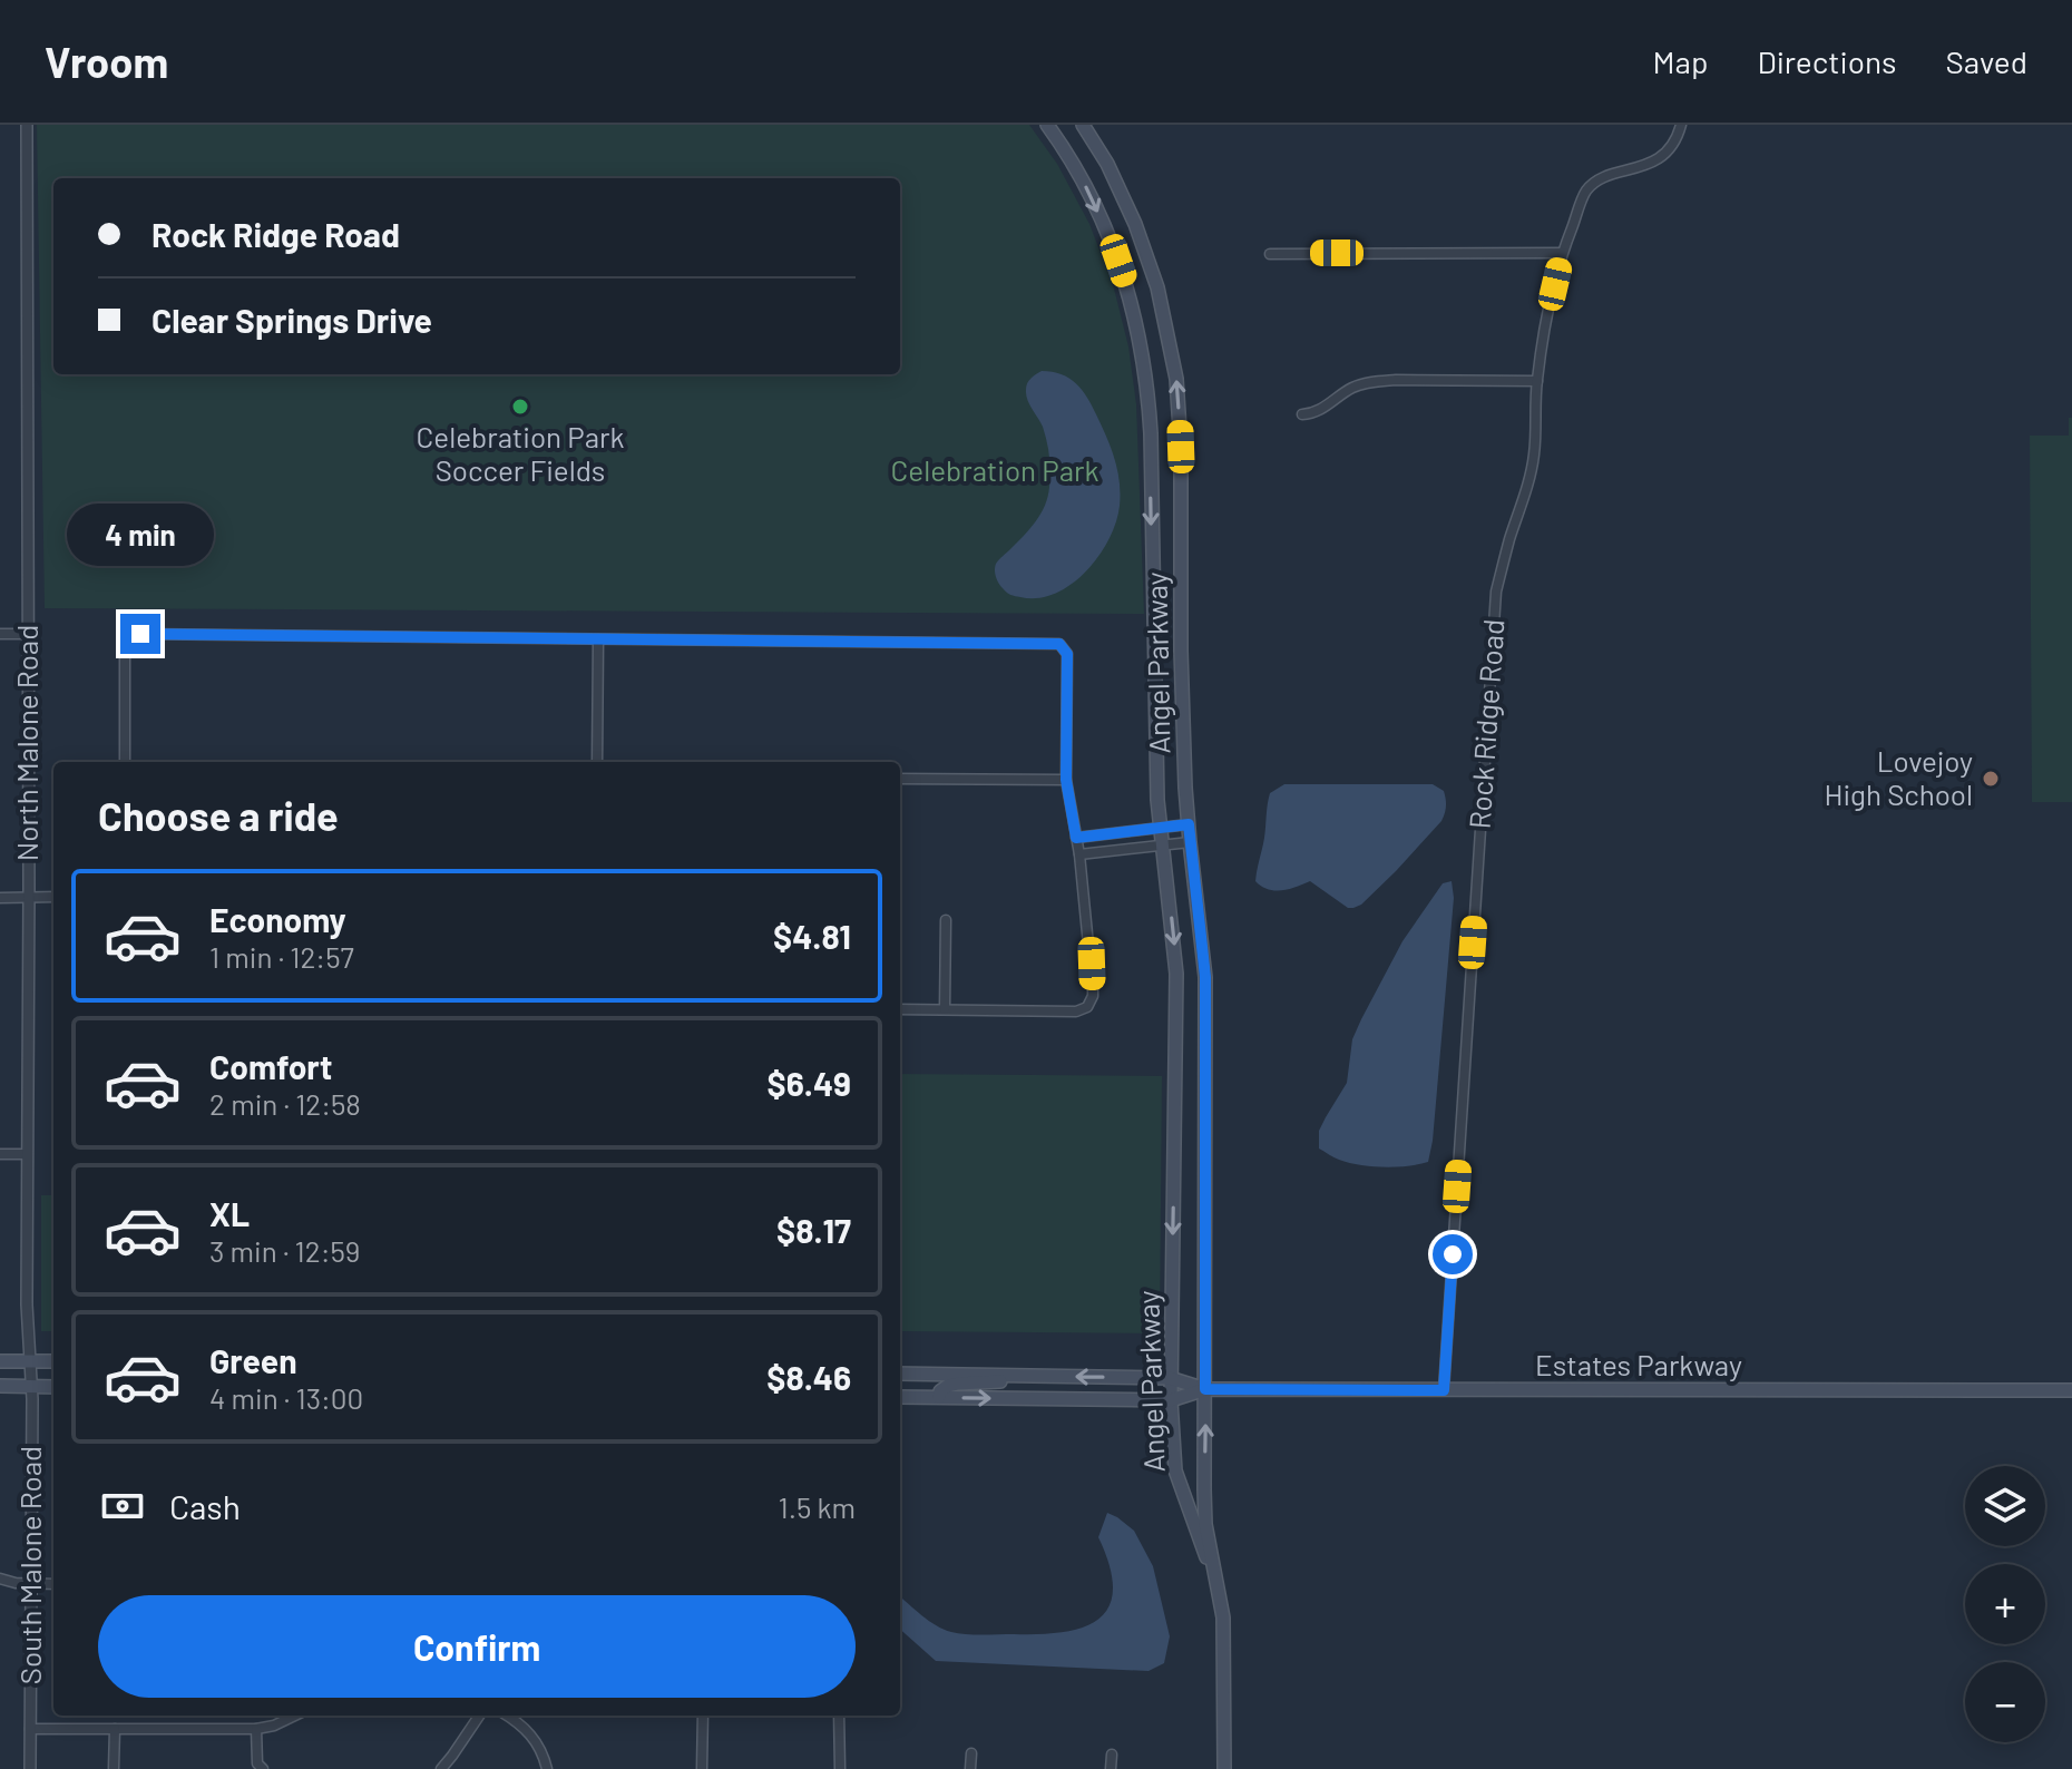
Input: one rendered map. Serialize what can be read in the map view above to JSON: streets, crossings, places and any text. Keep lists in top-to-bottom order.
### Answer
{
  "streets": {
    "main road": ["Angel Parkway", "Estates Parkway"],
    "street": ["Rock Ridge Road", "North Malone Road", "South Malone Road"]
  },
  "crossings": [
    ["Angel Parkway", "Estates Parkway"],
    ["Rock Ridge Road", "Estates Parkway"],
    ["North Malone Road", "South Malone Road"]
  ],
  "parks": ["Celebration Park"],
  "places": ["Celebration Park Soccer Fields", "Lovejoy High School"],
  "page": {
    "header": "Vroom",
    "nav": ["Map", "Directions", "Saved"],
    "banner": ["Rock Ridge Road", "Clear Springs Drive"],
    "bubble": "4 min",
    "heading": "Choose a ride",
    "list": [
      {
        "name": "Economy",
        "note": "1 min · 12:57",
        "value": "$4.81"
      },
      {
        "name": "Comfort",
        "note": "2 min · 12:58",
        "value": "$6.49"
      },
      {
        "name": "XL",
        "note": "3 min · 12:59",
        "value": "$8.17"
      },
      {
        "name": "Green",
        "note": "4 min · 13:00",
        "value": "$8.46"
      }
    ],
    "pay": ["Cash", "1.5 km"],
    "map_buttons": ["+", "−"],
    "buttons": "Confirm"
  }
}
